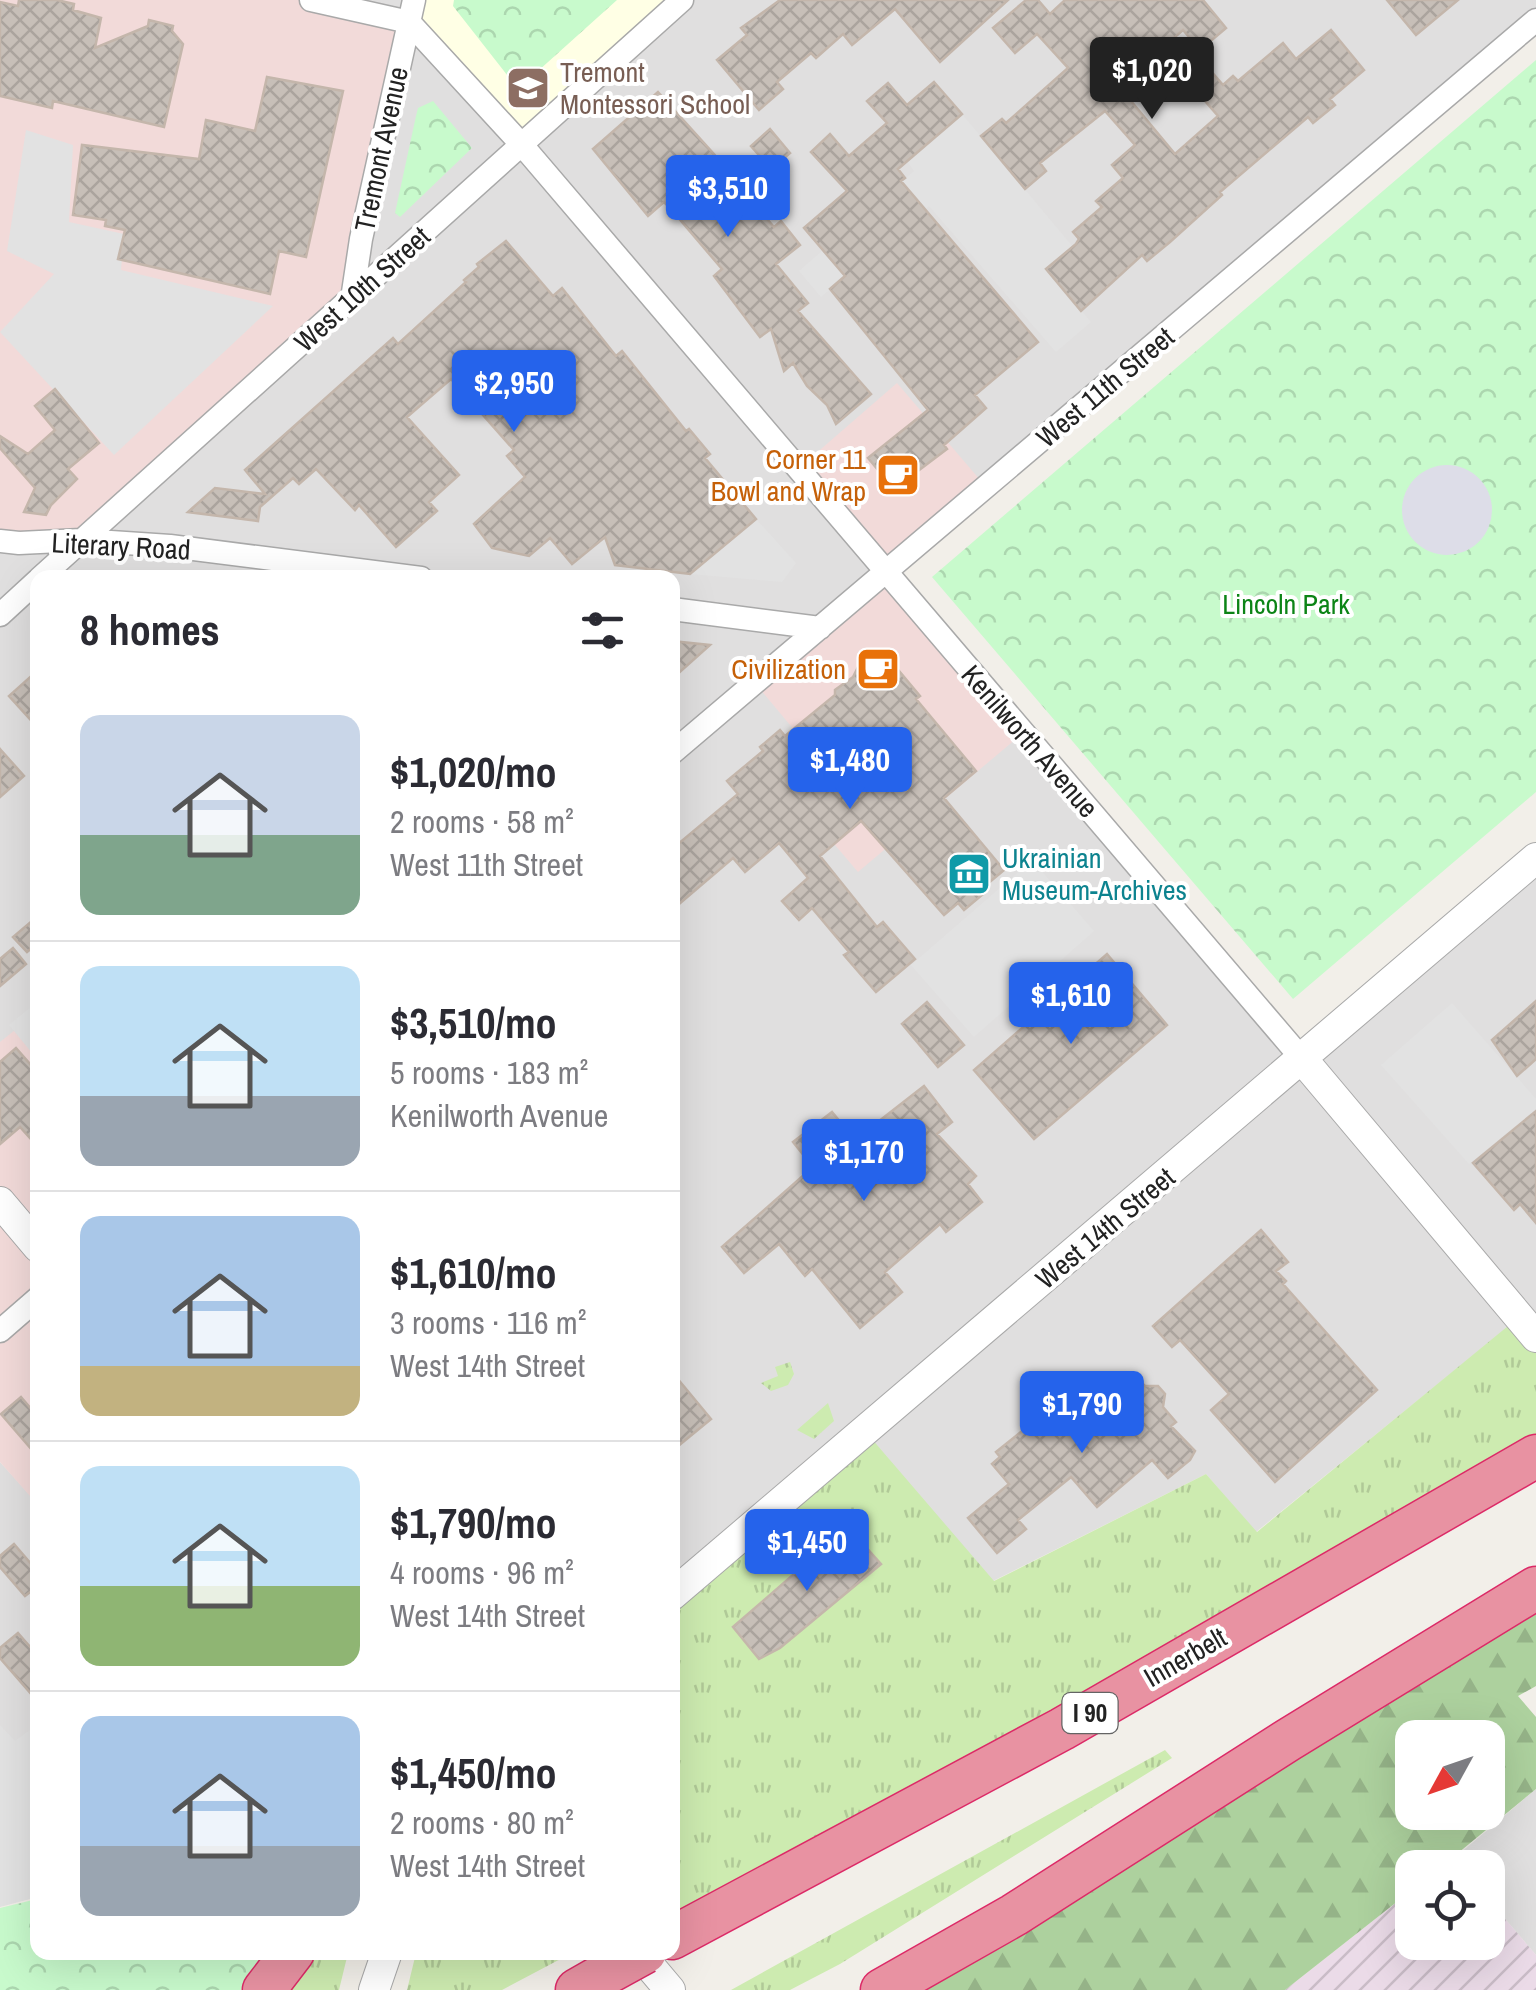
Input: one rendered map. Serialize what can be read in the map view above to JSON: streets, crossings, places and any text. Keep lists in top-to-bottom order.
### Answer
{
  "streets": {
    "highway": ["Innerbelt", "I 90"],
    "street": [
      "Tremont Avenue",
      "West 10th Street",
      "West 11th Street",
      "Literary Road",
      "Kenilworth Avenue",
      "West 14th Street"
    ]
  },
  "crossings": [
    ["Tremont Avenue", "West 10th Street"],
    ["Tremont Avenue", "Kenilworth Avenue"],
    ["West 10th Street", "Literary Road"],
    ["West 10th Street", "Kenilworth Avenue"],
    ["West 11th Street", "Kenilworth Avenue"],
    ["Kenilworth Avenue", "West 14th Street"]
  ],
  "parks": ["Lincoln Park"],
  "places": {
    "school or university": ["Tremont Montessori School"],
    "cafe": ["Corner 11 Bowl and Wrap", "Civilization"],
    "museum": ["Ukrainian Museum-Archives"]
  },
  "north": "bottom left",
  "page": {
    "price": [
      "$1,020",
      "$3,510",
      "$2,950",
      "$1,480",
      "$1,610",
      "$1,170",
      "$1,790",
      "$1,450"
    ],
    "heading": "8 homes",
    "list": [
      {
        "name": "$1,020/mo",
        "note": "2 rooms · 58 m² · West 11th Street"
      },
      {
        "name": "$3,510/mo",
        "note": "5 rooms · 183 m² · Kenilworth Avenue"
      },
      {
        "name": "$1,610/mo",
        "note": "3 rooms · 116 m² · West 14th Street"
      },
      {
        "name": "$1,790/mo",
        "note": "4 rooms · 96 m² · West 14th Street"
      },
      {
        "name": "$1,450/mo",
        "note": "2 rooms · 80 m² · West 14th Street"
      }
    ]
  }
}
